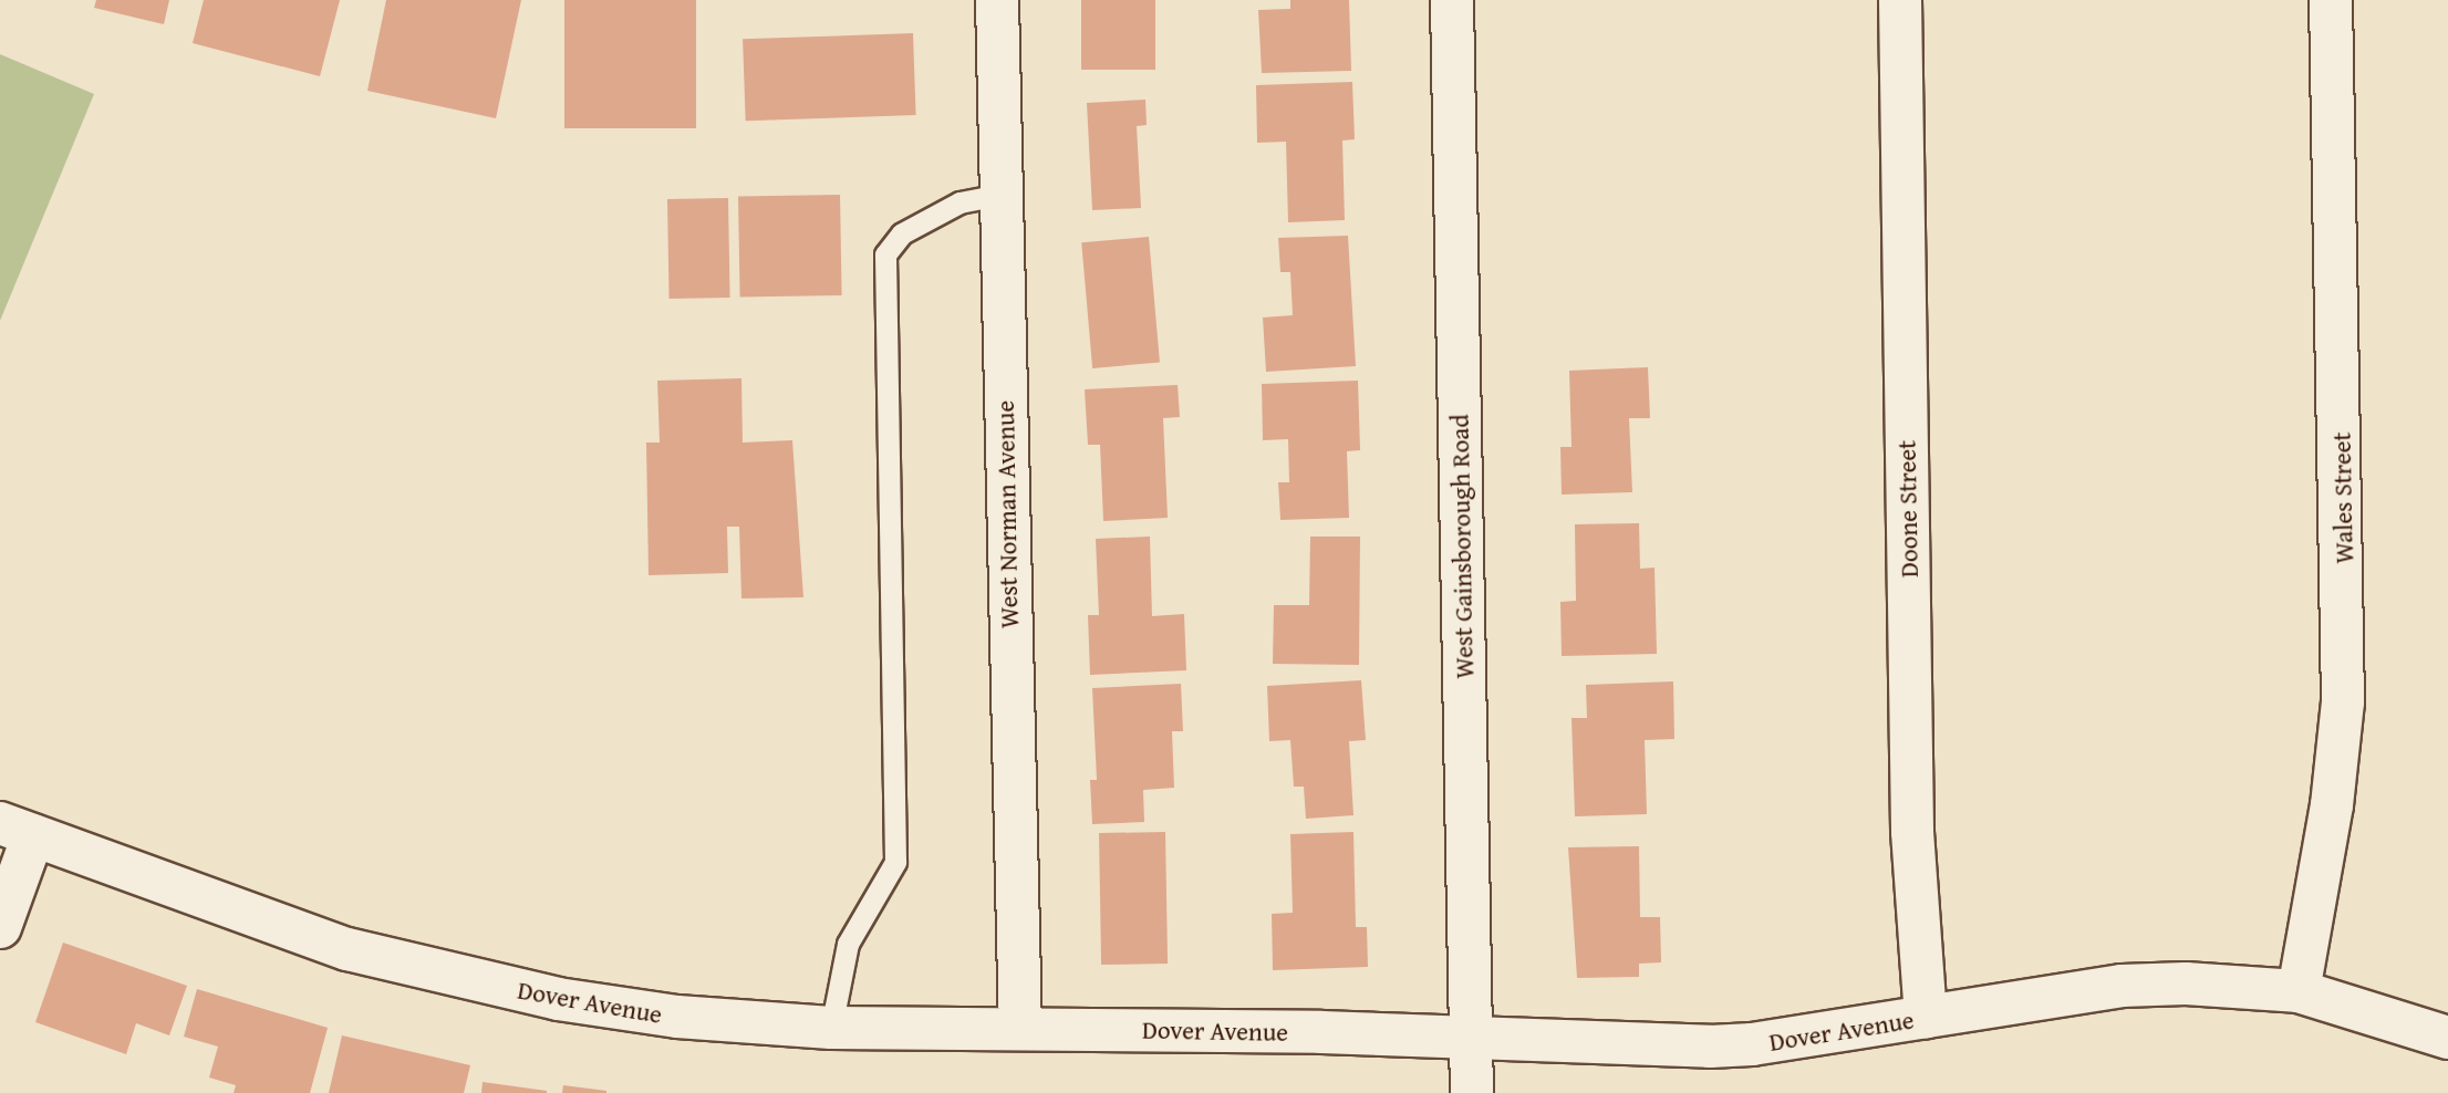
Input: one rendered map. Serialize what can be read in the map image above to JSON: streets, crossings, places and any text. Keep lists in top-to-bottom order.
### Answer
{
  "streets": {
    "street": [
      "Wales Street",
      "Doone Street",
      "West Norman Avenue",
      "West Gainsborough Road",
      "Dover Avenue"
    ]
  },
  "crossings": [
    ["Wales Street", "Dover Avenue"],
    ["Doone Street", "Dover Avenue"],
    ["West Norman Avenue", "Dover Avenue"],
    ["West Gainsborough Road", "Dover Avenue"]
  ]
}
